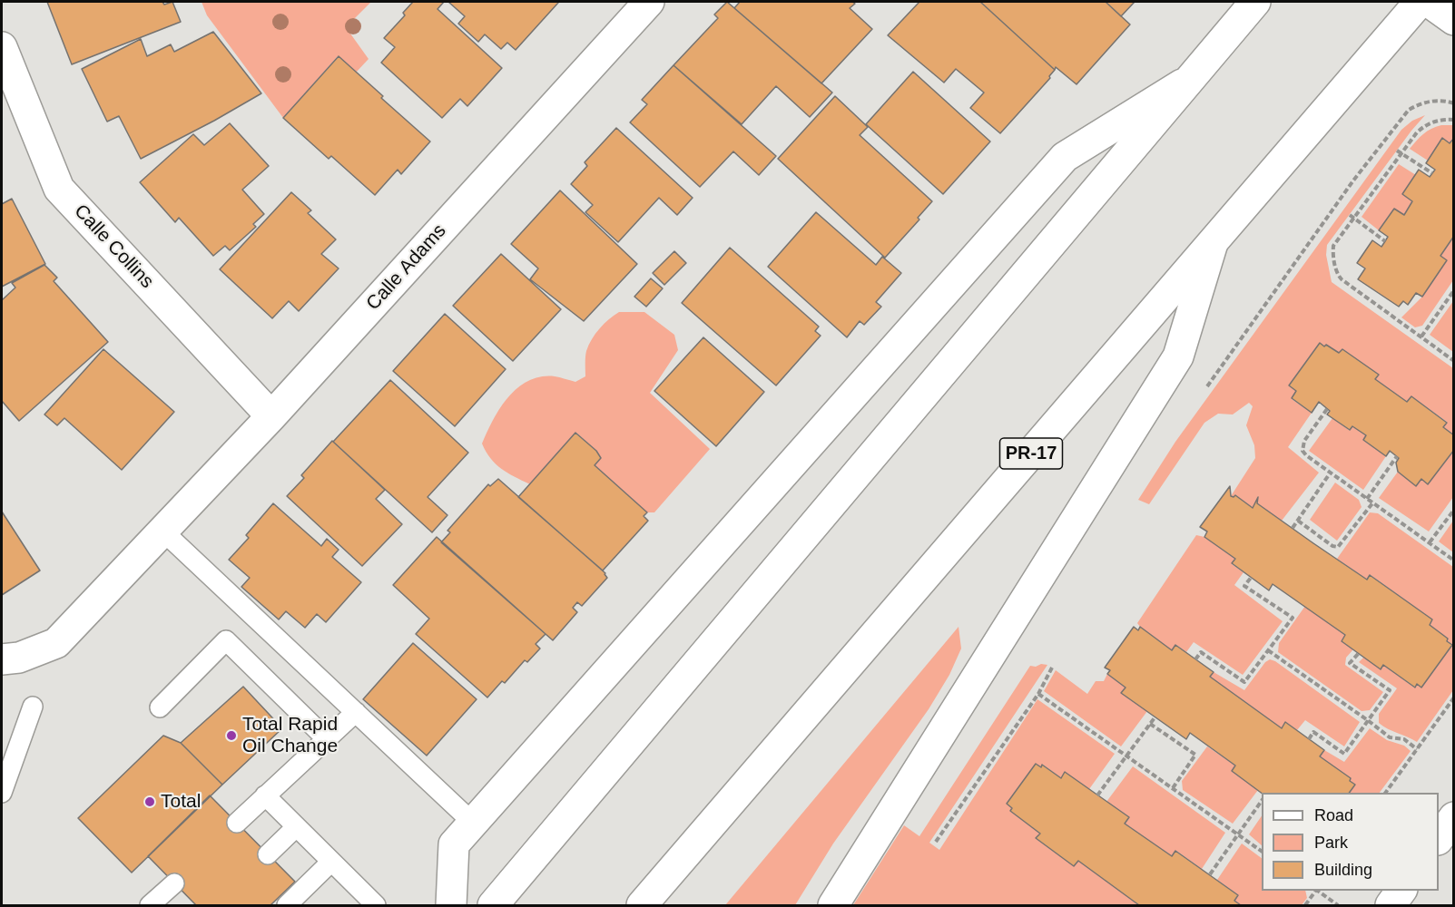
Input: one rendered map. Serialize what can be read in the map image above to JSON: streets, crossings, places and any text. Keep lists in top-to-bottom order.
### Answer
{
  "streets": {
    "street": ["Calle Collins", "Calle Adams", "PR-17"]
  },
  "crossings": [
    ["Calle Collins", "Calle Adams"]
  ],
  "places": ["Total Rapid Oil Change", "Total"],
  "legend": ["Road", "Park", "Building"]
}
